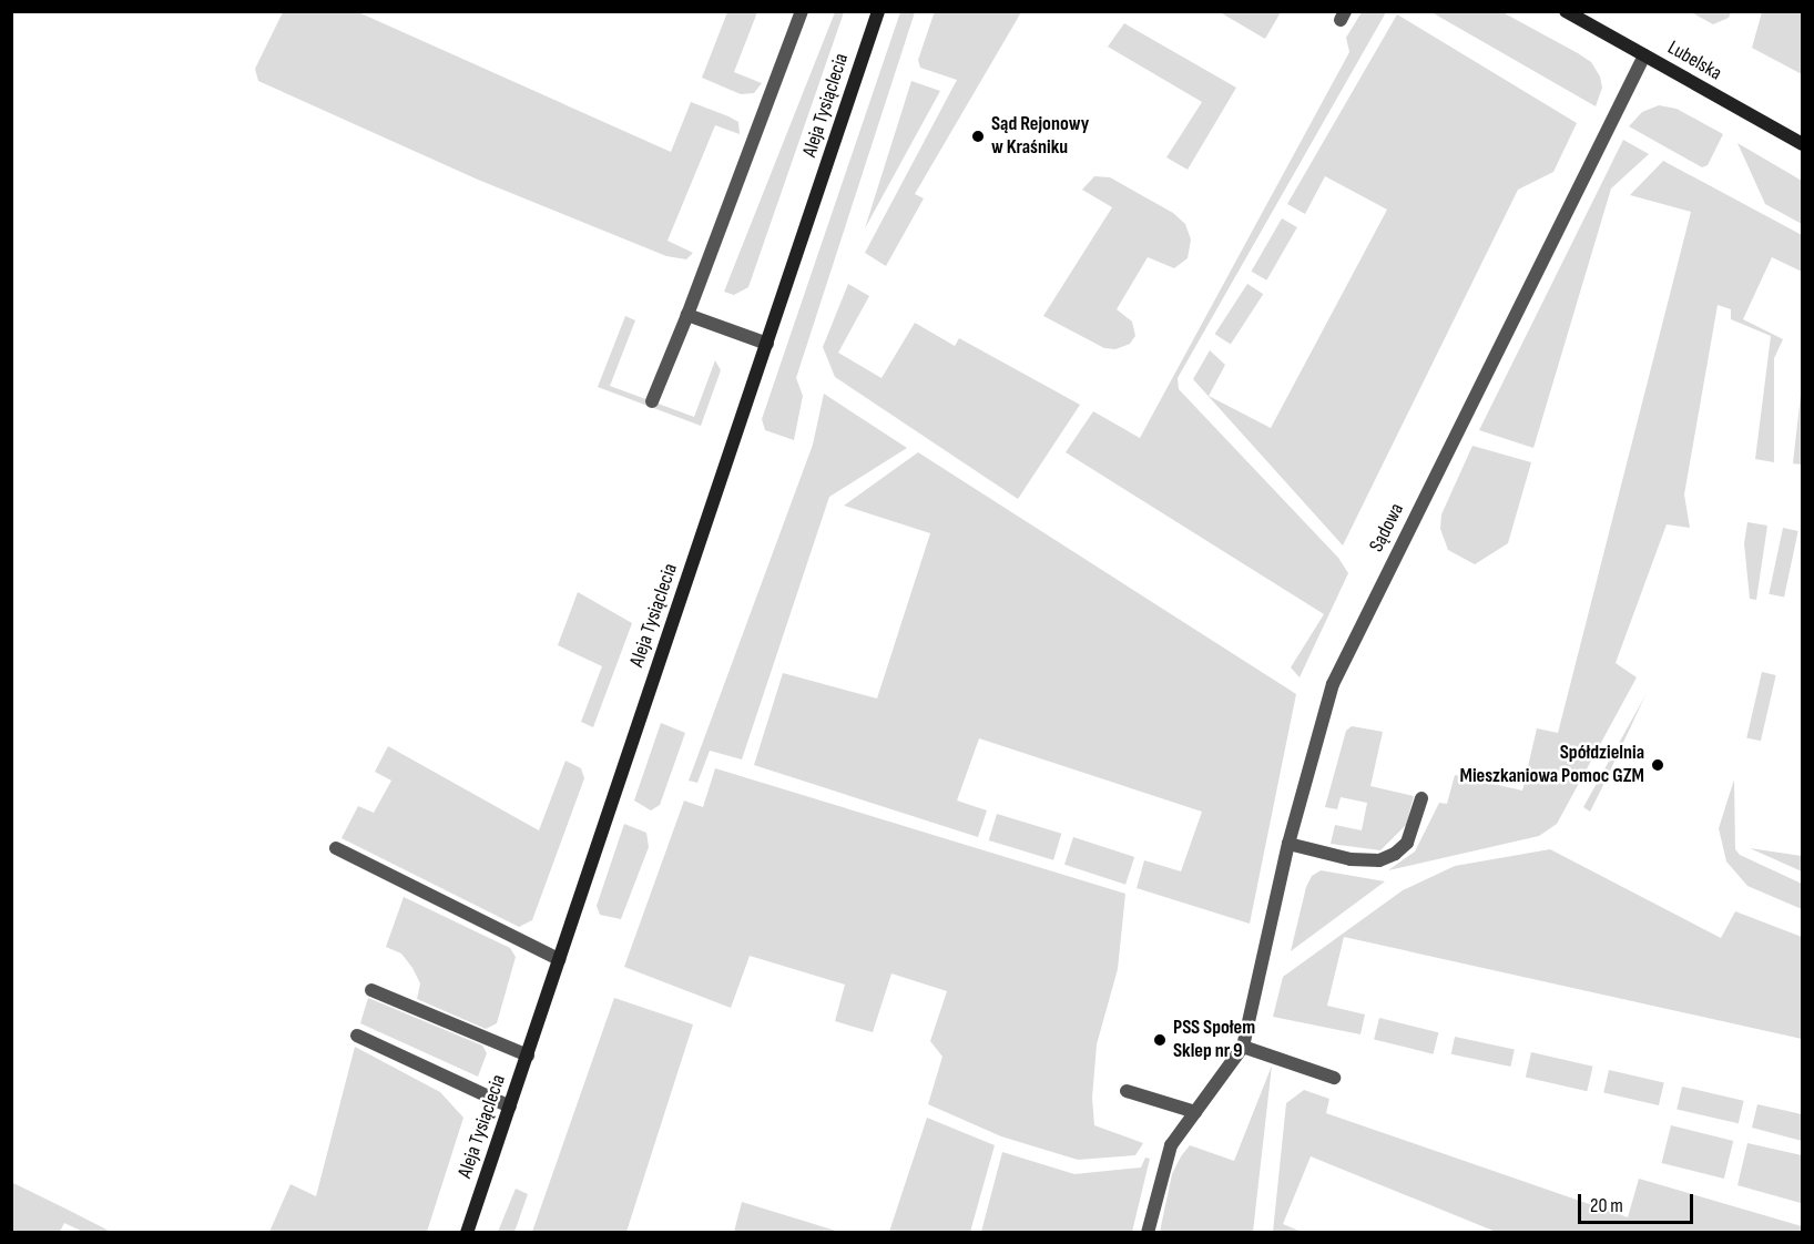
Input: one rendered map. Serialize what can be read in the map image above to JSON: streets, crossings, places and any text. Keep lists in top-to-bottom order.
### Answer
{
  "streets": {
    "street": ["Lubelska", "Aleja Tysiąclecia", "Sądowa"]
  },
  "crossings": [
    ["Lubelska", "Sądowa"]
  ],
  "places": ["Sąd Rejonowy w Kraśniku", "Spółdzielnia Mieszkaniowa Pomoc GZM", "PSS Społem Sklep nr 9"],
  "scale_bar": "20 m"
}
